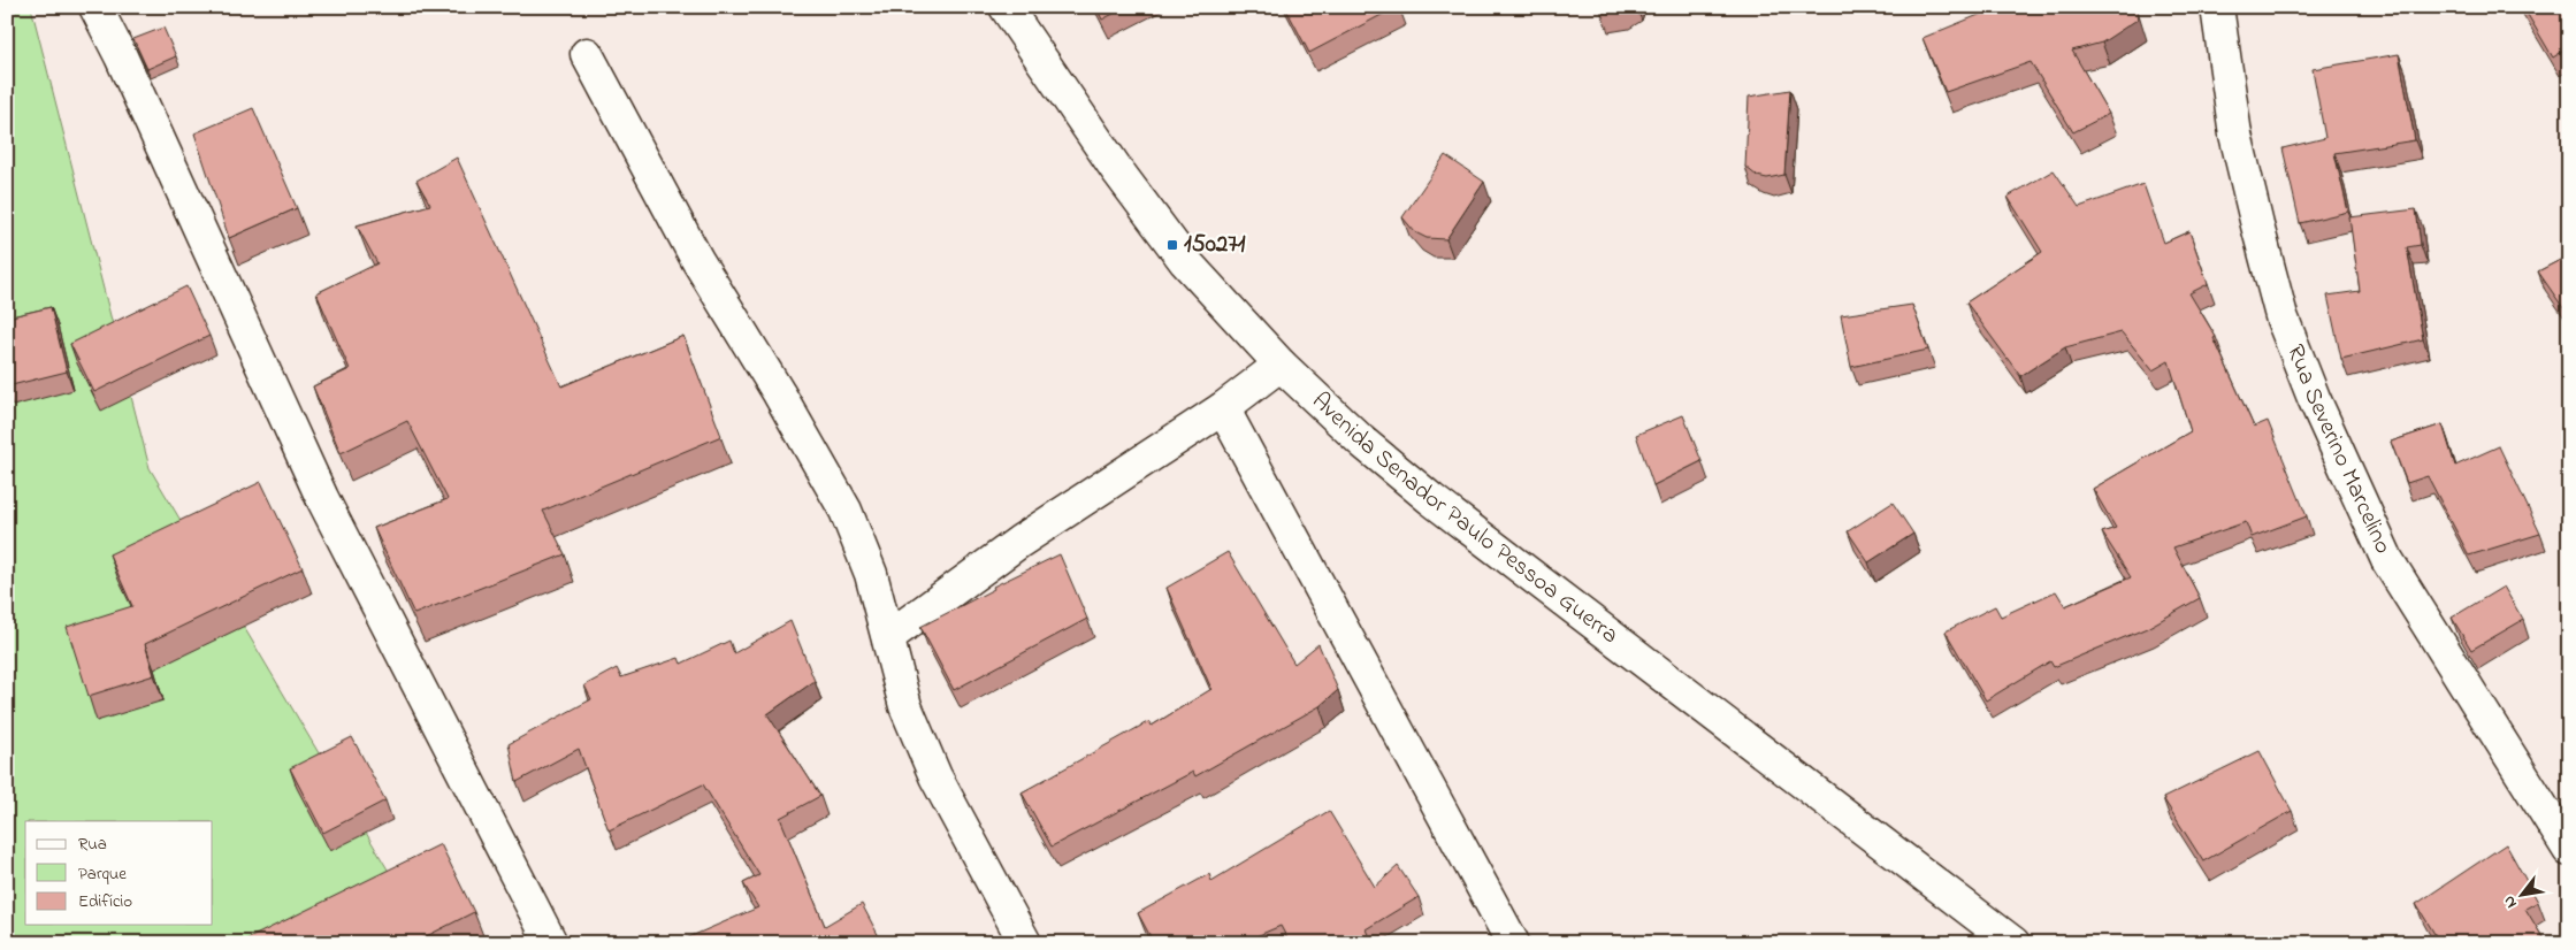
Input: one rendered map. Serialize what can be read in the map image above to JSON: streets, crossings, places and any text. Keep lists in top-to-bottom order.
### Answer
{
  "streets": {
    "street": ["Rua Severino Marcelino", "Avenida Senador Paulo Pessoa Guerra"]
  },
  "places": {
    "transit": ["150271"]
  },
  "legend": ["Rua", "Parque", "Edifício"],
  "north": "bottom left"
}
